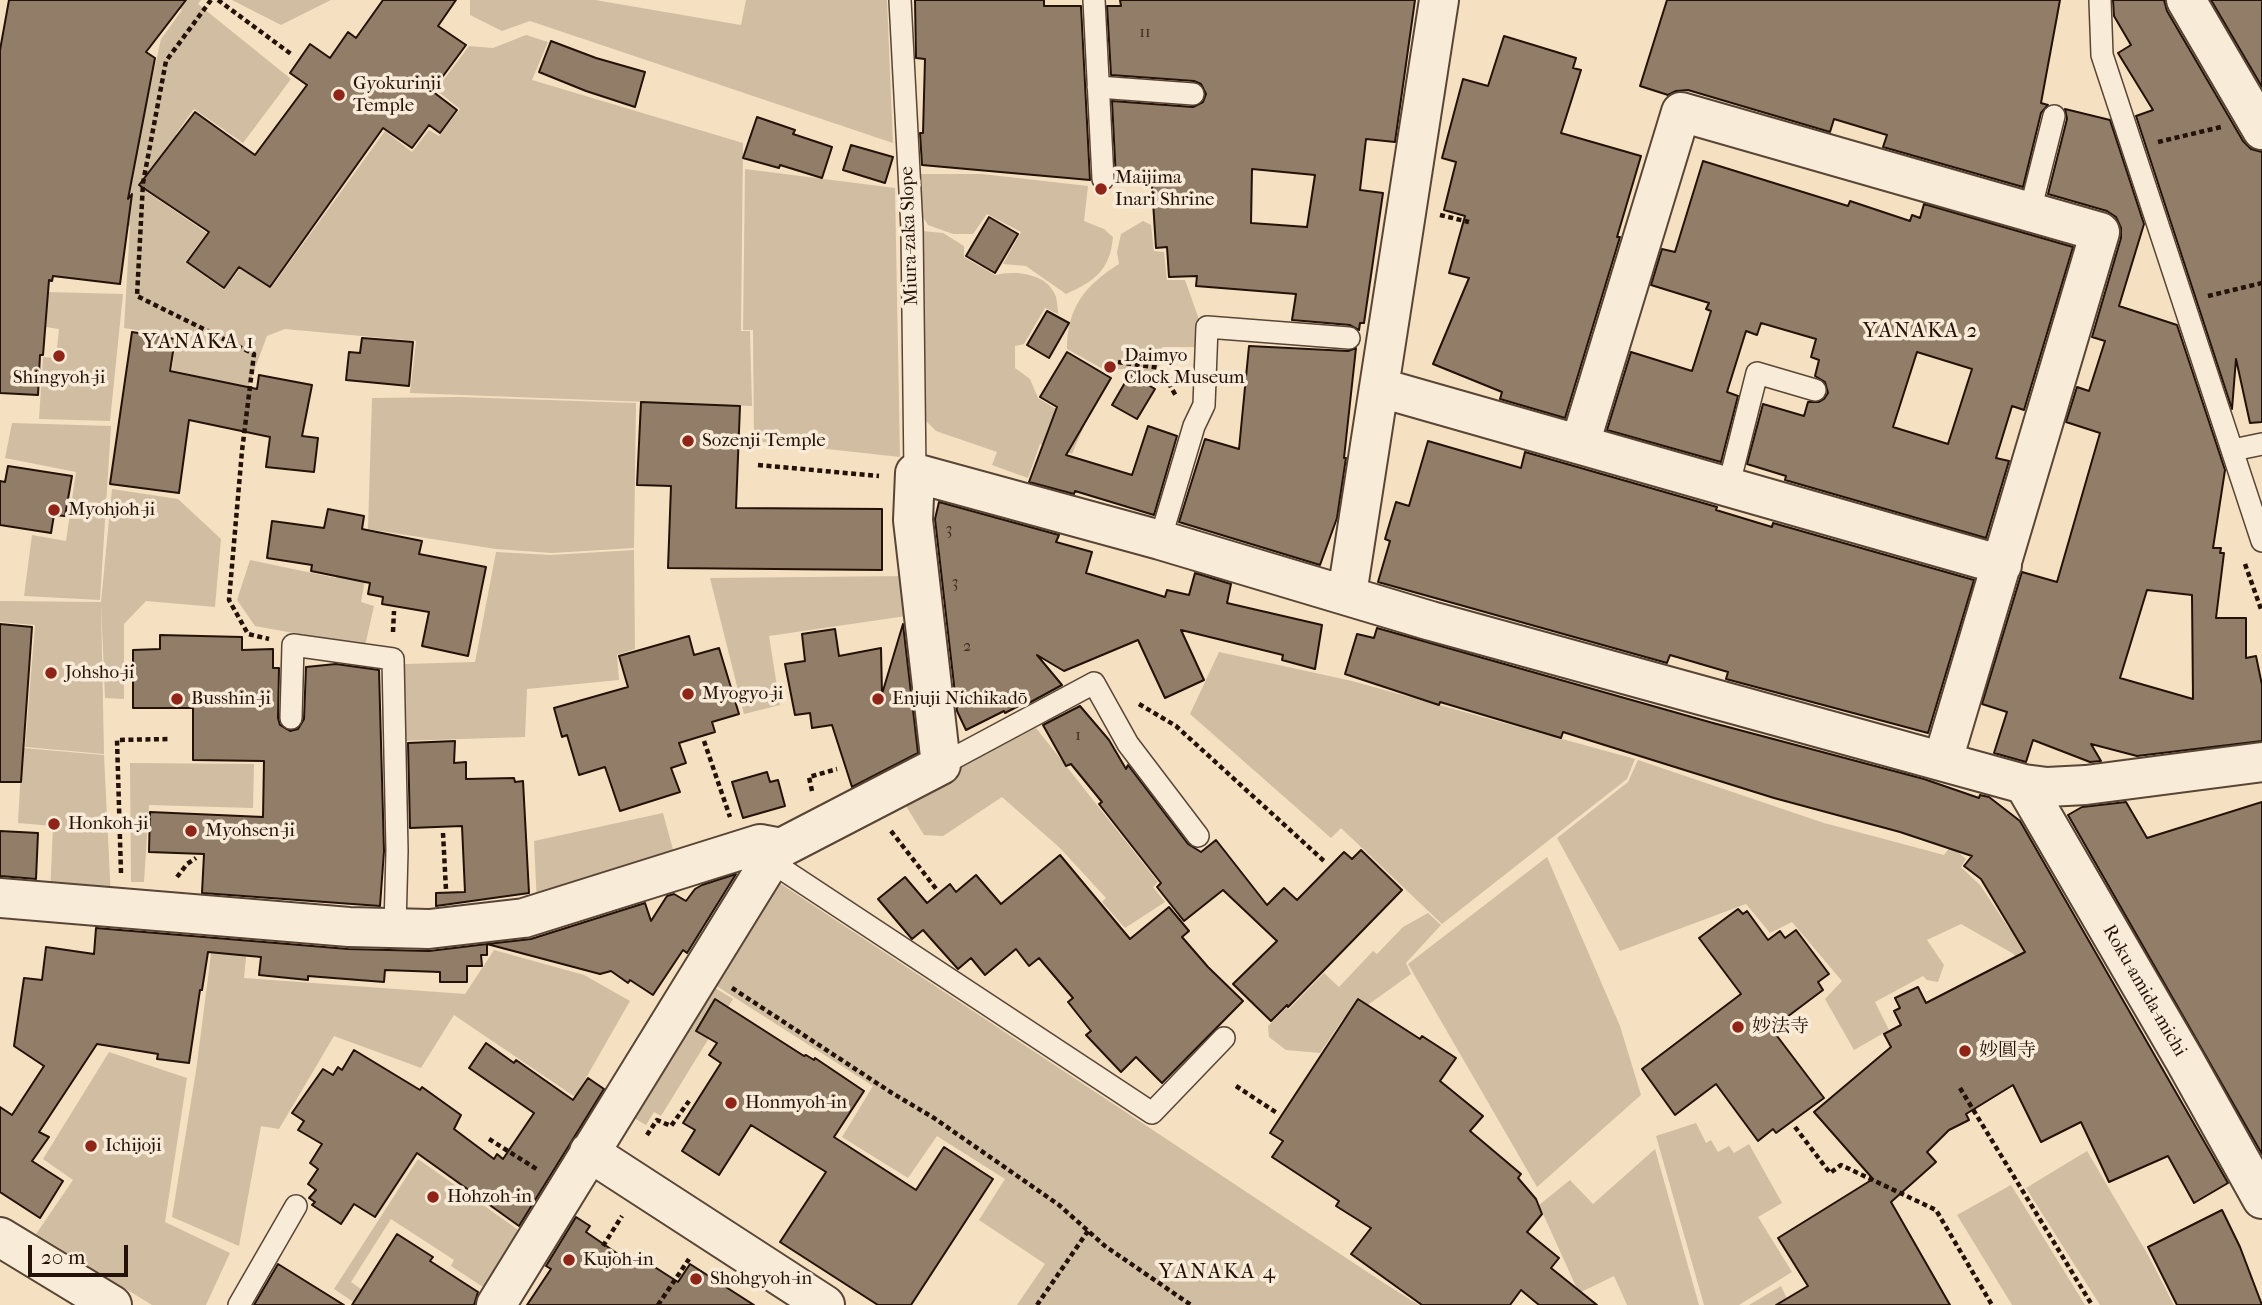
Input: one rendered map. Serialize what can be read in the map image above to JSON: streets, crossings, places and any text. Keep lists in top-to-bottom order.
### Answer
{
  "streets": {
    "street": ["Roku-amida-michi"],
    "lane": ["Miura-zaka Slope"]
  },
  "districts": ["YANAKA 2", "YANAKA 1", "YANAKA 4"],
  "places": [
    "Gyokurinji Temple",
    "Maijima Inari Shrine",
    "Shingyoh-ji",
    "Daimyo Clock Museum",
    "Sozenji Temple",
    "Myohjoh-ji",
    "Johsho-ji",
    "Myogyo-ji",
    "Busshin-ji",
    "Enjuji Nichikadō",
    "Honkoh-ji",
    "Myohsen-ji",
    "妙法寺",
    "妙圓寺",
    "Honmyoh-in",
    "Ichijoji",
    "Hohzoh-in",
    "Kujoh-in",
    "Shohgyoh-in"
  ],
  "house_numbers": [
    "11",
    "3",
    "3",
    "2",
    "1"
  ],
  "scale_bar": "20 m"
}
